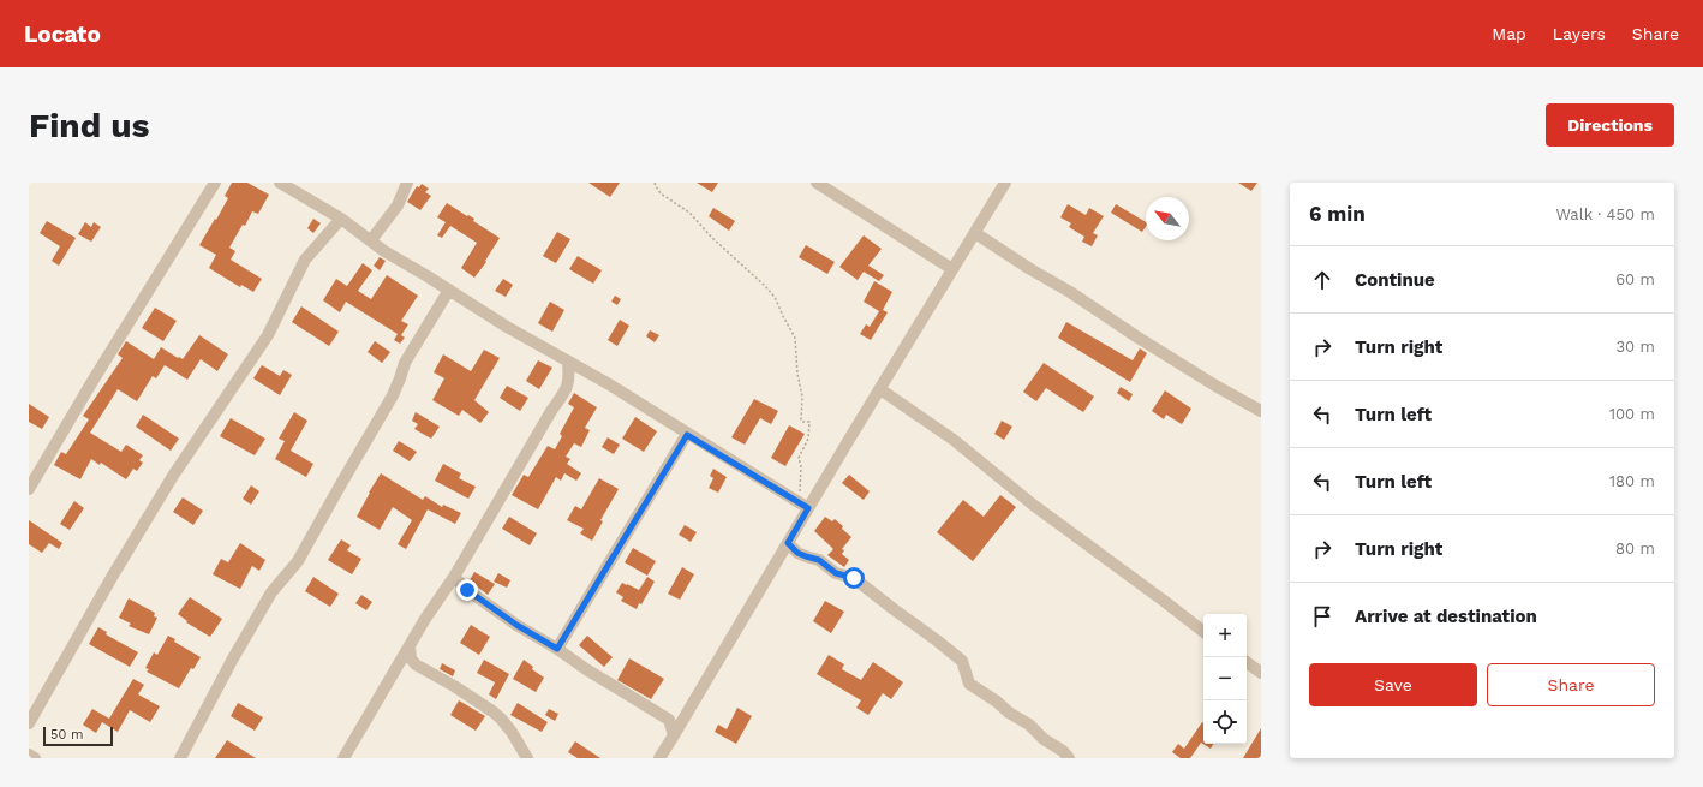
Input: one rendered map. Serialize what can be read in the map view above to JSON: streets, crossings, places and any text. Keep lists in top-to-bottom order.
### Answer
{
  "scale_bar": "50 m",
  "north": "top left",
  "page": {
    "header": "Locato",
    "nav": ["Map", "Layers", "Share"],
    "buttons": [
      "Directions",
      ["Save", "Share"]
    ],
    "title": "Find us",
    "heading": ["6 min", "Walk · 450 m"],
    "list": [
      ["Continue", "60 m"],
      ["Turn right", "30 m"],
      ["Turn left", "100 m"],
      ["Turn left", "180 m"],
      ["Turn right", "80 m"],
      "Arrive at destination"
    ],
    "map_buttons": ["+", "−"],
    "scale": "50 m"
  }
}
